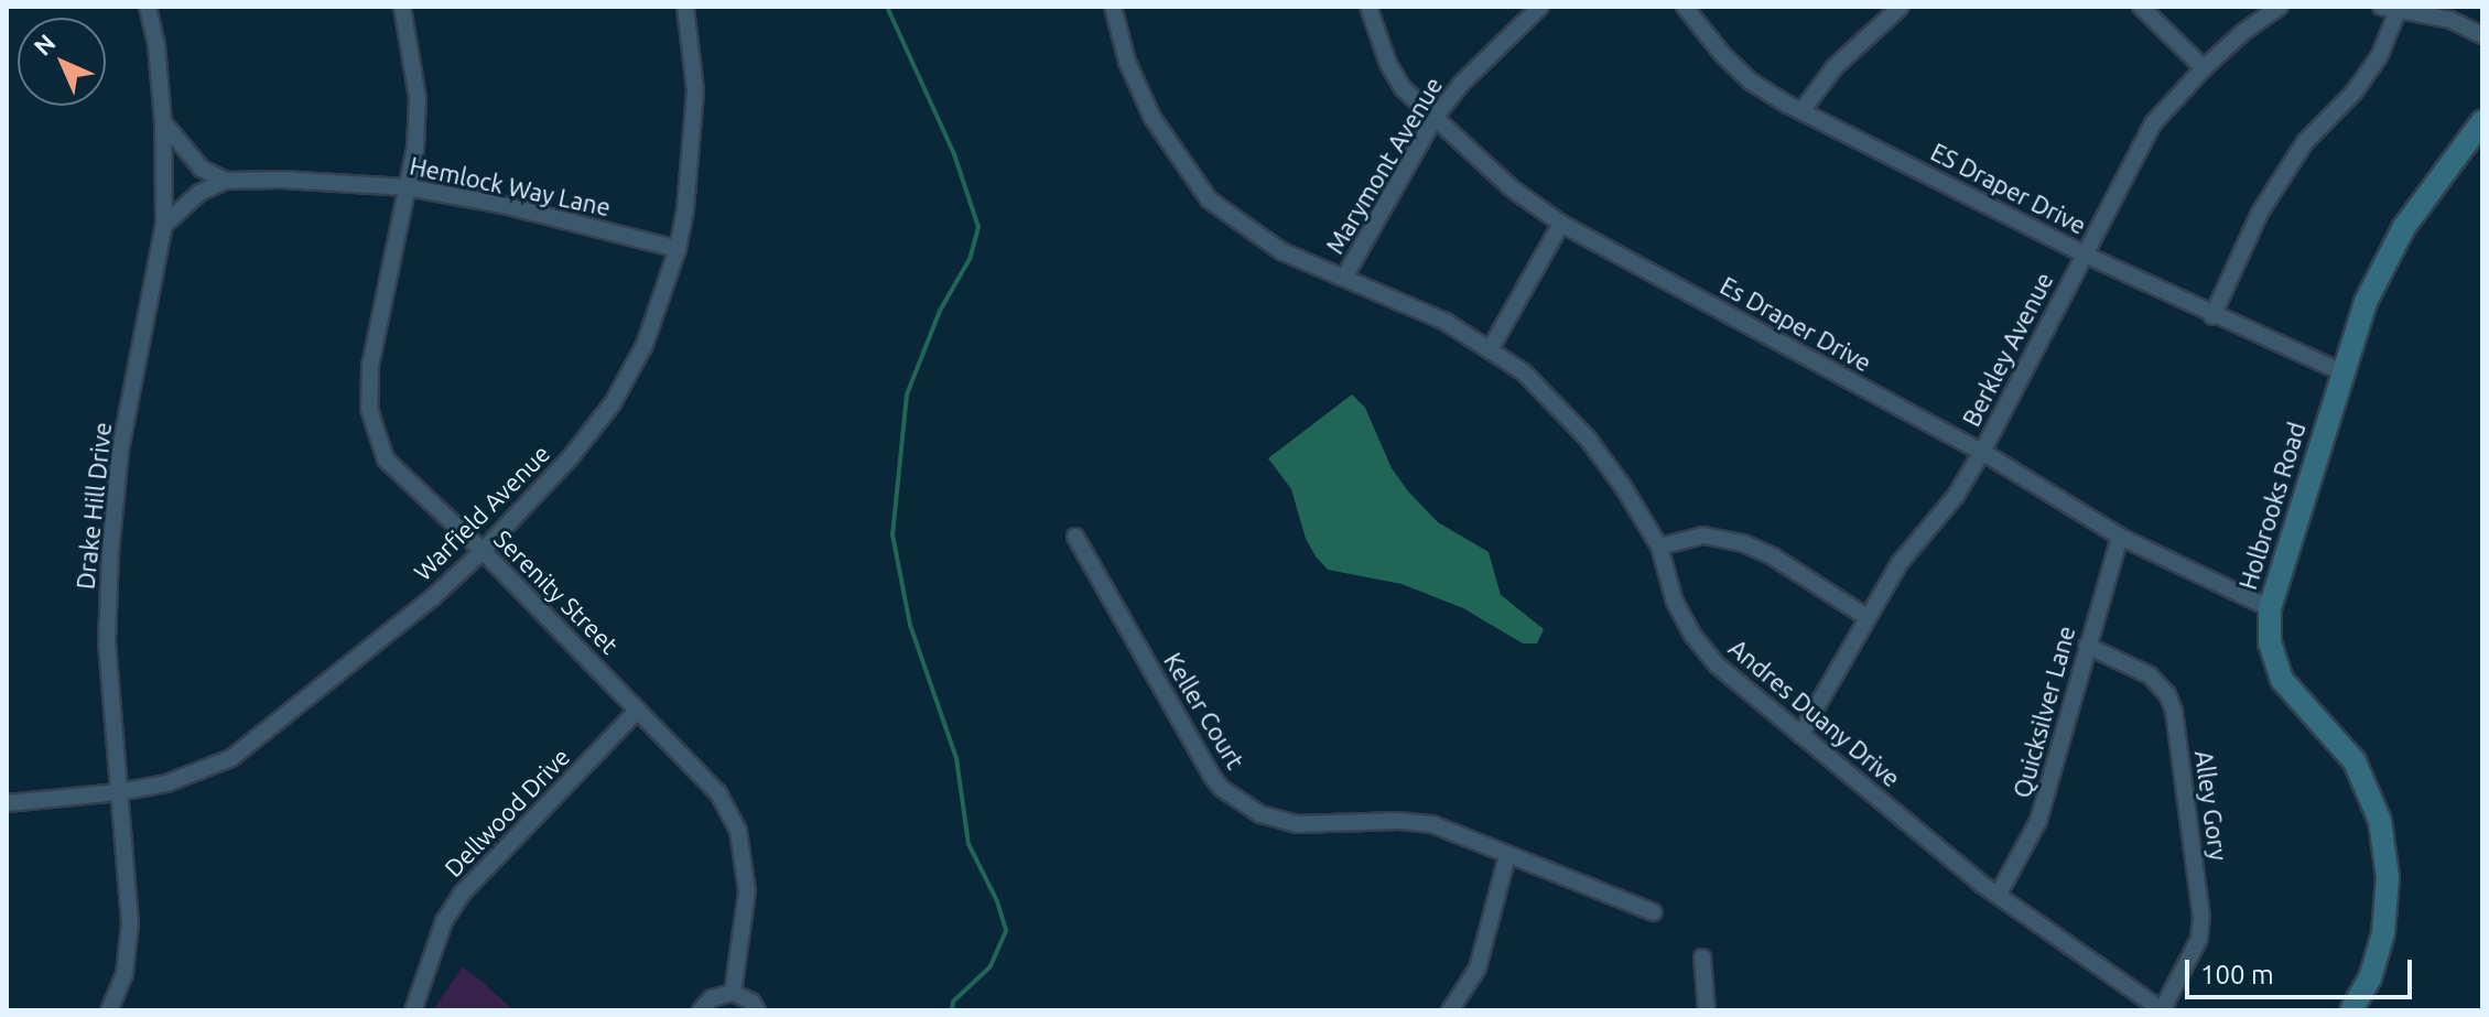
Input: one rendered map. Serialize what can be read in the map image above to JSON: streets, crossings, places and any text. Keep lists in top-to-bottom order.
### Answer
{
  "streets": {
    "street": [
      "Marymont Avenue",
      "Hemlock Way Lane",
      "ES Draper Drive",
      "Es Draper Drive",
      "Berkley Avenue",
      "Drake Hill Drive",
      "Holbrooks Road",
      "Warfield Avenue",
      "Serenity Street",
      "Keller Court",
      "Quicksilver Lane",
      "Andres Duany Drive",
      "Alley Gory",
      "Dellwood Drive"
    ]
  },
  "crossings": [
    ["Marymont Avenue", "Es Draper Drive"],
    ["Marymont Avenue", "Andres Duany Drive"],
    ["Hemlock Way Lane", "Drake Hill Drive"],
    ["Hemlock Way Lane", "Warfield Avenue"],
    ["Hemlock Way Lane", "Serenity Street"],
    ["ES Draper Drive", "Berkley Avenue"],
    ["ES Draper Drive", "Holbrooks Road"],
    ["Es Draper Drive", "Berkley Avenue"],
    ["Es Draper Drive", "Holbrooks Road"],
    ["Es Draper Drive", "Quicksilver Lane"],
    ["Berkley Avenue", "Andres Duany Drive"],
    ["Drake Hill Drive", "Warfield Avenue"],
    ["Warfield Avenue", "Serenity Street"],
    ["Serenity Street", "Dellwood Drive"],
    ["Quicksilver Lane", "Andres Duany Drive"],
    ["Quicksilver Lane", "Alley Gory"],
    ["Andres Duany Drive", "Alley Gory"]
  ],
  "scale_bar": "100 m",
  "north": "top left"
}
